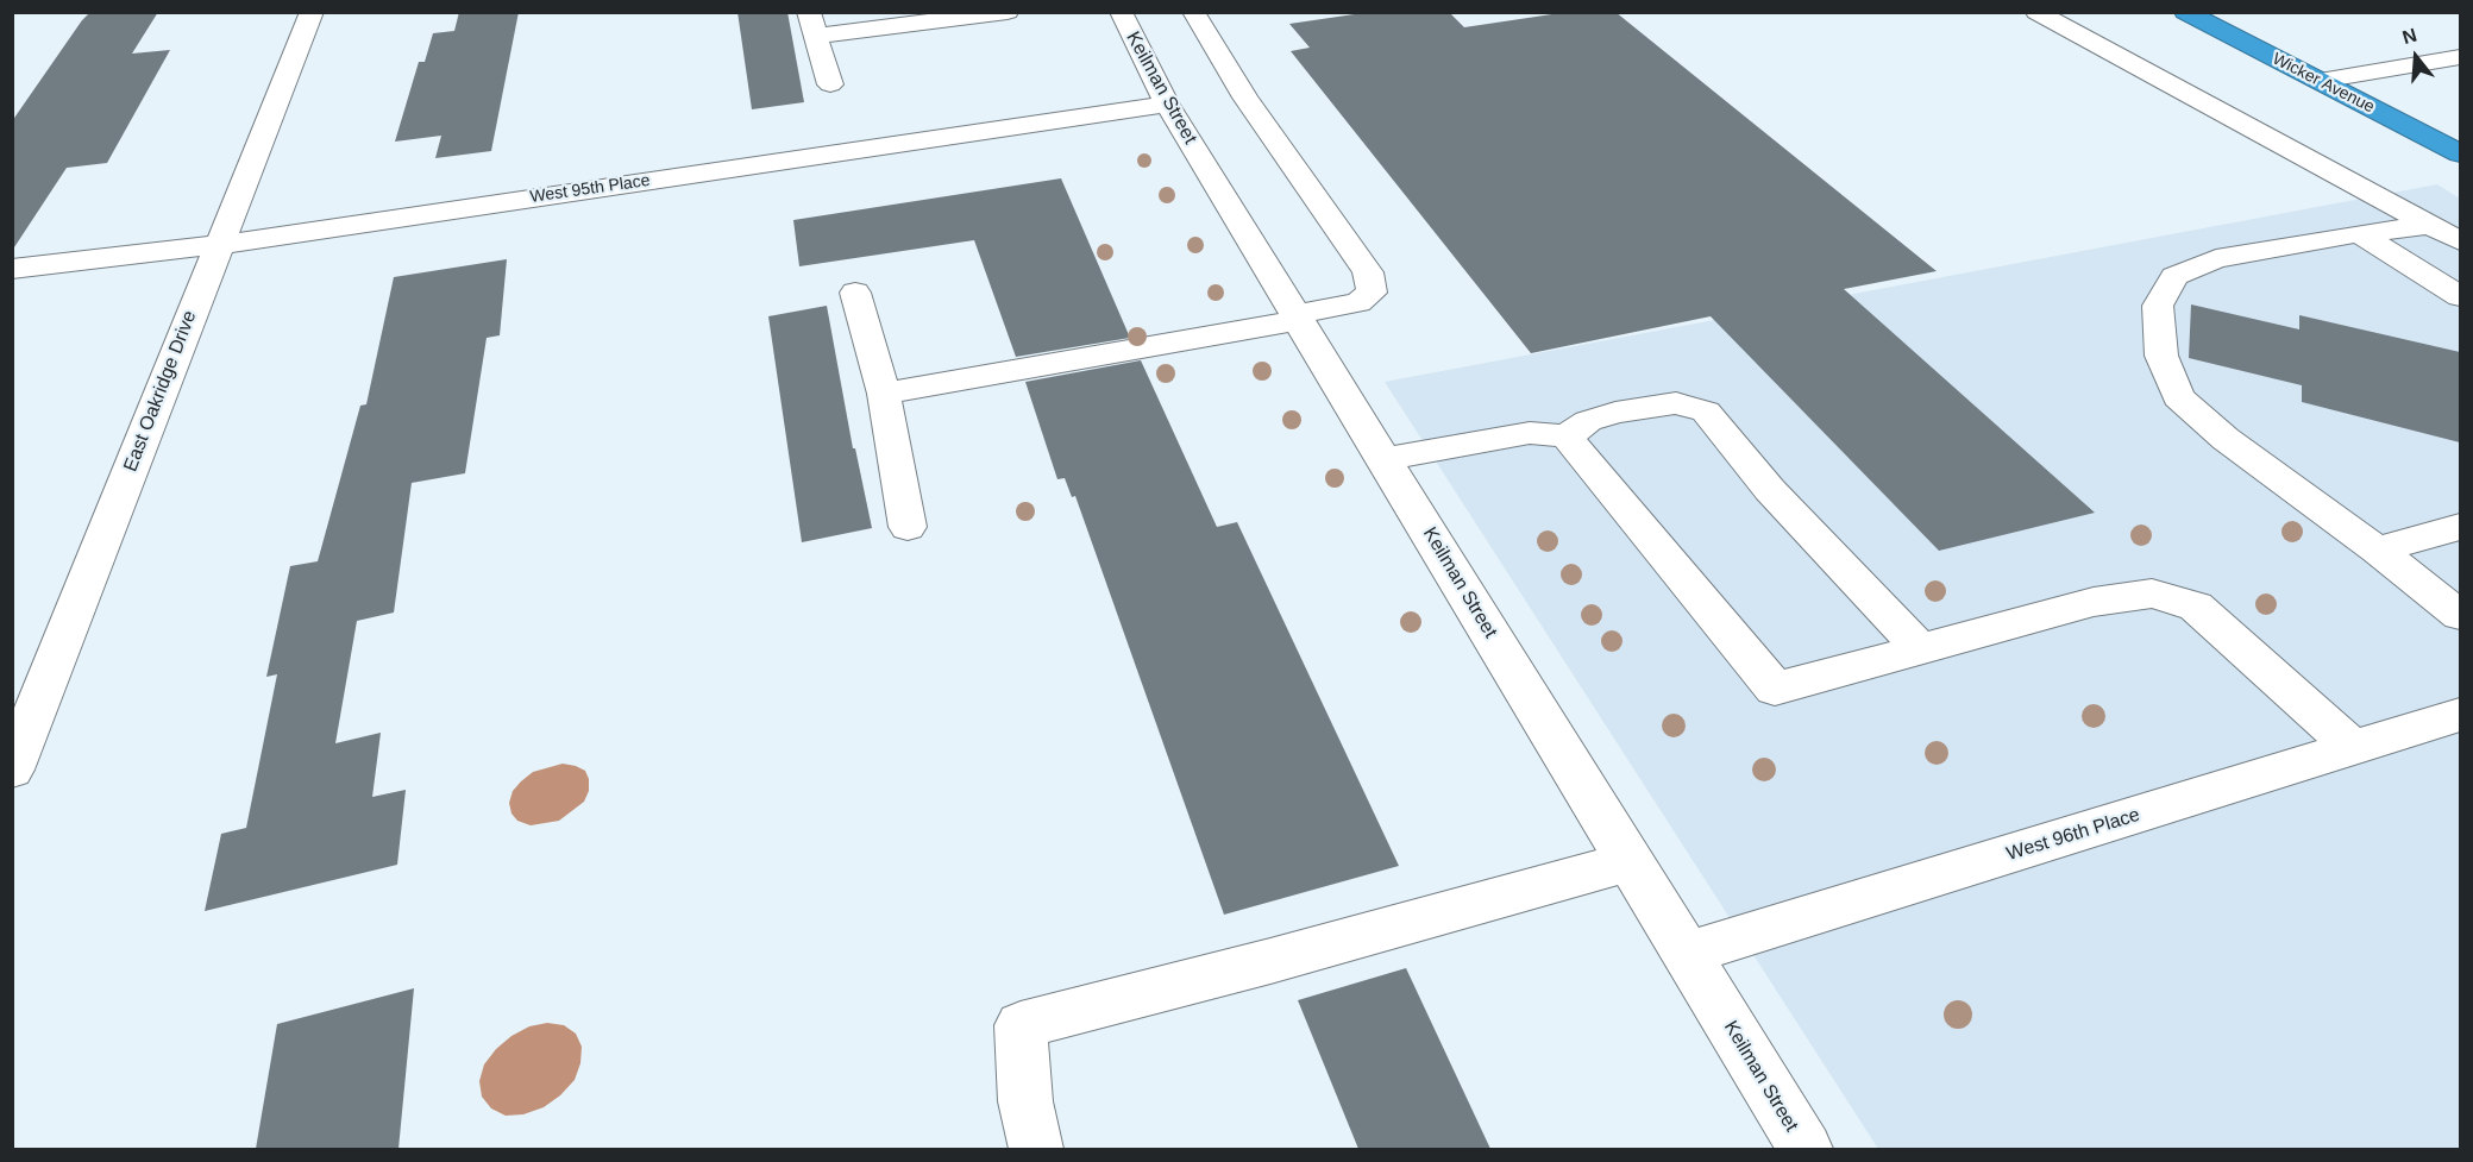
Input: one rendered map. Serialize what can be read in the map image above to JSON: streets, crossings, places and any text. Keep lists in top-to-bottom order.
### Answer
{
  "streets": {
    "highway": ["Wicker Avenue"],
    "street": [
      "Keilman Street",
      "West 95th Place",
      "East Oakridge Drive",
      "West 96th Place"
    ]
  },
  "crossings": [
    ["Keilman Street", "West 95th Place"],
    ["Keilman Street", "West 96th Place"],
    ["West 95th Place", "East Oakridge Drive"]
  ],
  "north": "top"
}
